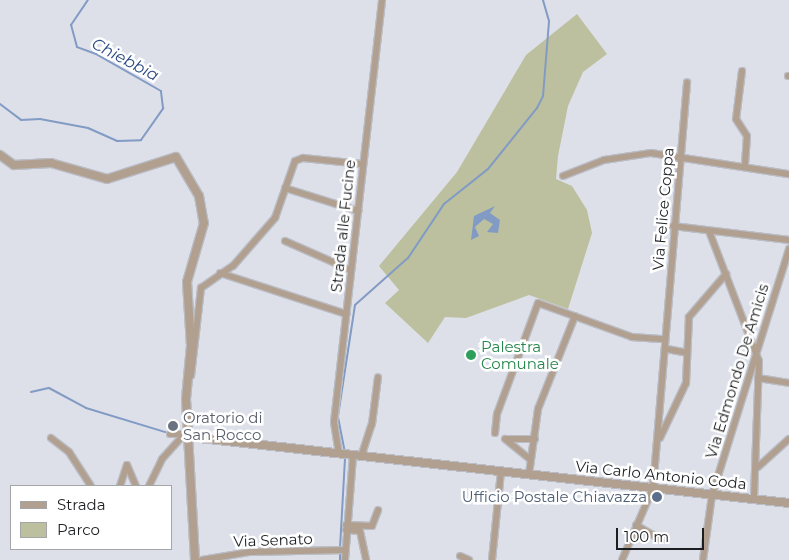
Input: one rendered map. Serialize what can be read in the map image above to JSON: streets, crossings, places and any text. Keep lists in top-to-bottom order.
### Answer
{
  "streets": {
    "street": [
      "Via Felice Coppa",
      "Strada alle Fucine",
      "Via Edmondo De Amicis",
      "Via Carlo Antonio Coda",
      "Via Senato"
    ]
  },
  "crossings": [
    ["Via Felice Coppa", "Via Carlo Antonio Coda"],
    ["Strada alle Fucine", "Via Carlo Antonio Coda"],
    ["Via Edmondo De Amicis", "Via Carlo Antonio Coda"]
  ],
  "water": ["Chiebbia"],
  "places": ["Palestra Comunale", "Oratorio di San Rocco", "Ufficio Postale Chiavazza"],
  "legend": ["Strada", "Parco"],
  "scale_bar": "100 m"
}
